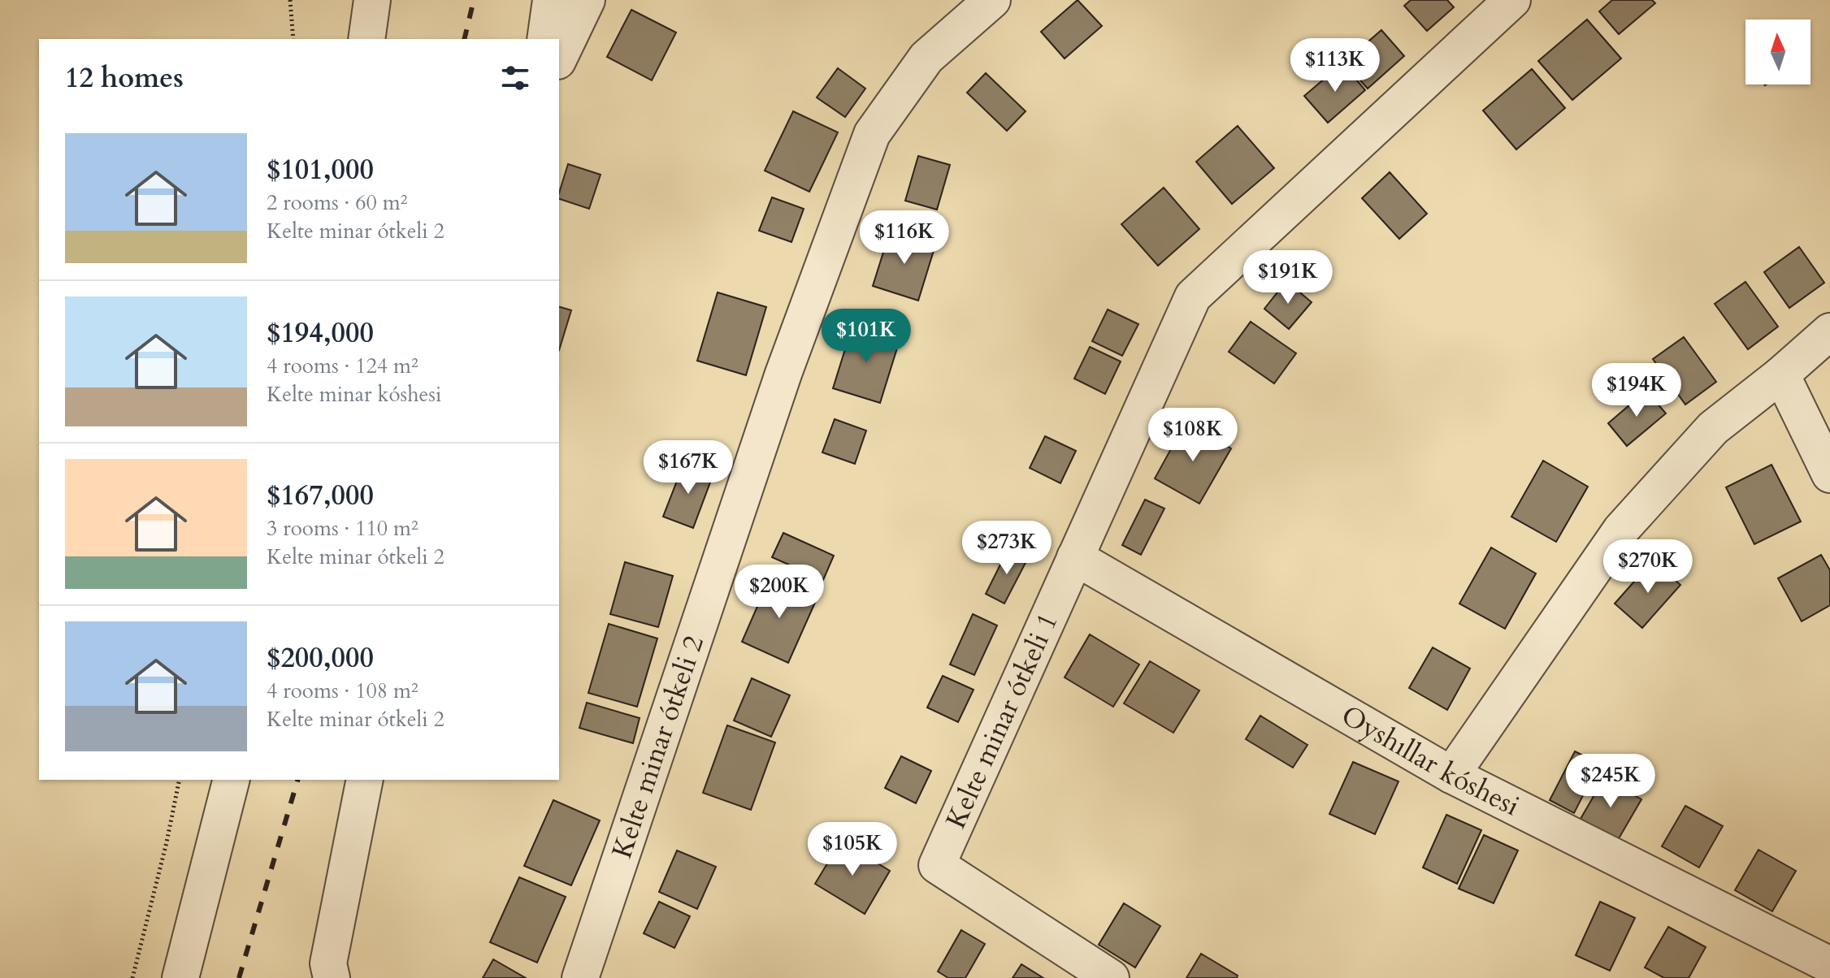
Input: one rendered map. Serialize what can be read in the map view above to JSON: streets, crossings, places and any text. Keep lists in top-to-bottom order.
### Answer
{
  "streets": {
    "street": ["Kelte minar ótkeli 1", "Kelte minar ótkeli 2", "Oyshıllar kóshesi"]
  },
  "crossings": [
    ["Kelte minar ótkeli 1", "Oyshıllar kóshesi"]
  ],
  "north": "top",
  "page": {
    "price": [
      "$113K",
      "$116K",
      "$191K",
      "$101K",
      "$194K",
      "$108K",
      "$167K",
      "$273K",
      "$270K",
      "$200K",
      "$245K",
      "$105K"
    ],
    "heading": "12 homes",
    "list": [
      {
        "name": "$101,000",
        "note": "2 rooms · 60 m² · Kelte minar ótkeli 2"
      },
      {
        "name": "$194,000",
        "note": "4 rooms · 124 m² · Kelte minar kóshesi"
      },
      {
        "name": "$167,000",
        "note": "3 rooms · 110 m² · Kelte minar ótkeli 2"
      },
      {
        "name": "$200,000",
        "note": "4 rooms · 108 m² · Kelte minar ótkeli 2"
      }
    ]
  }
}
